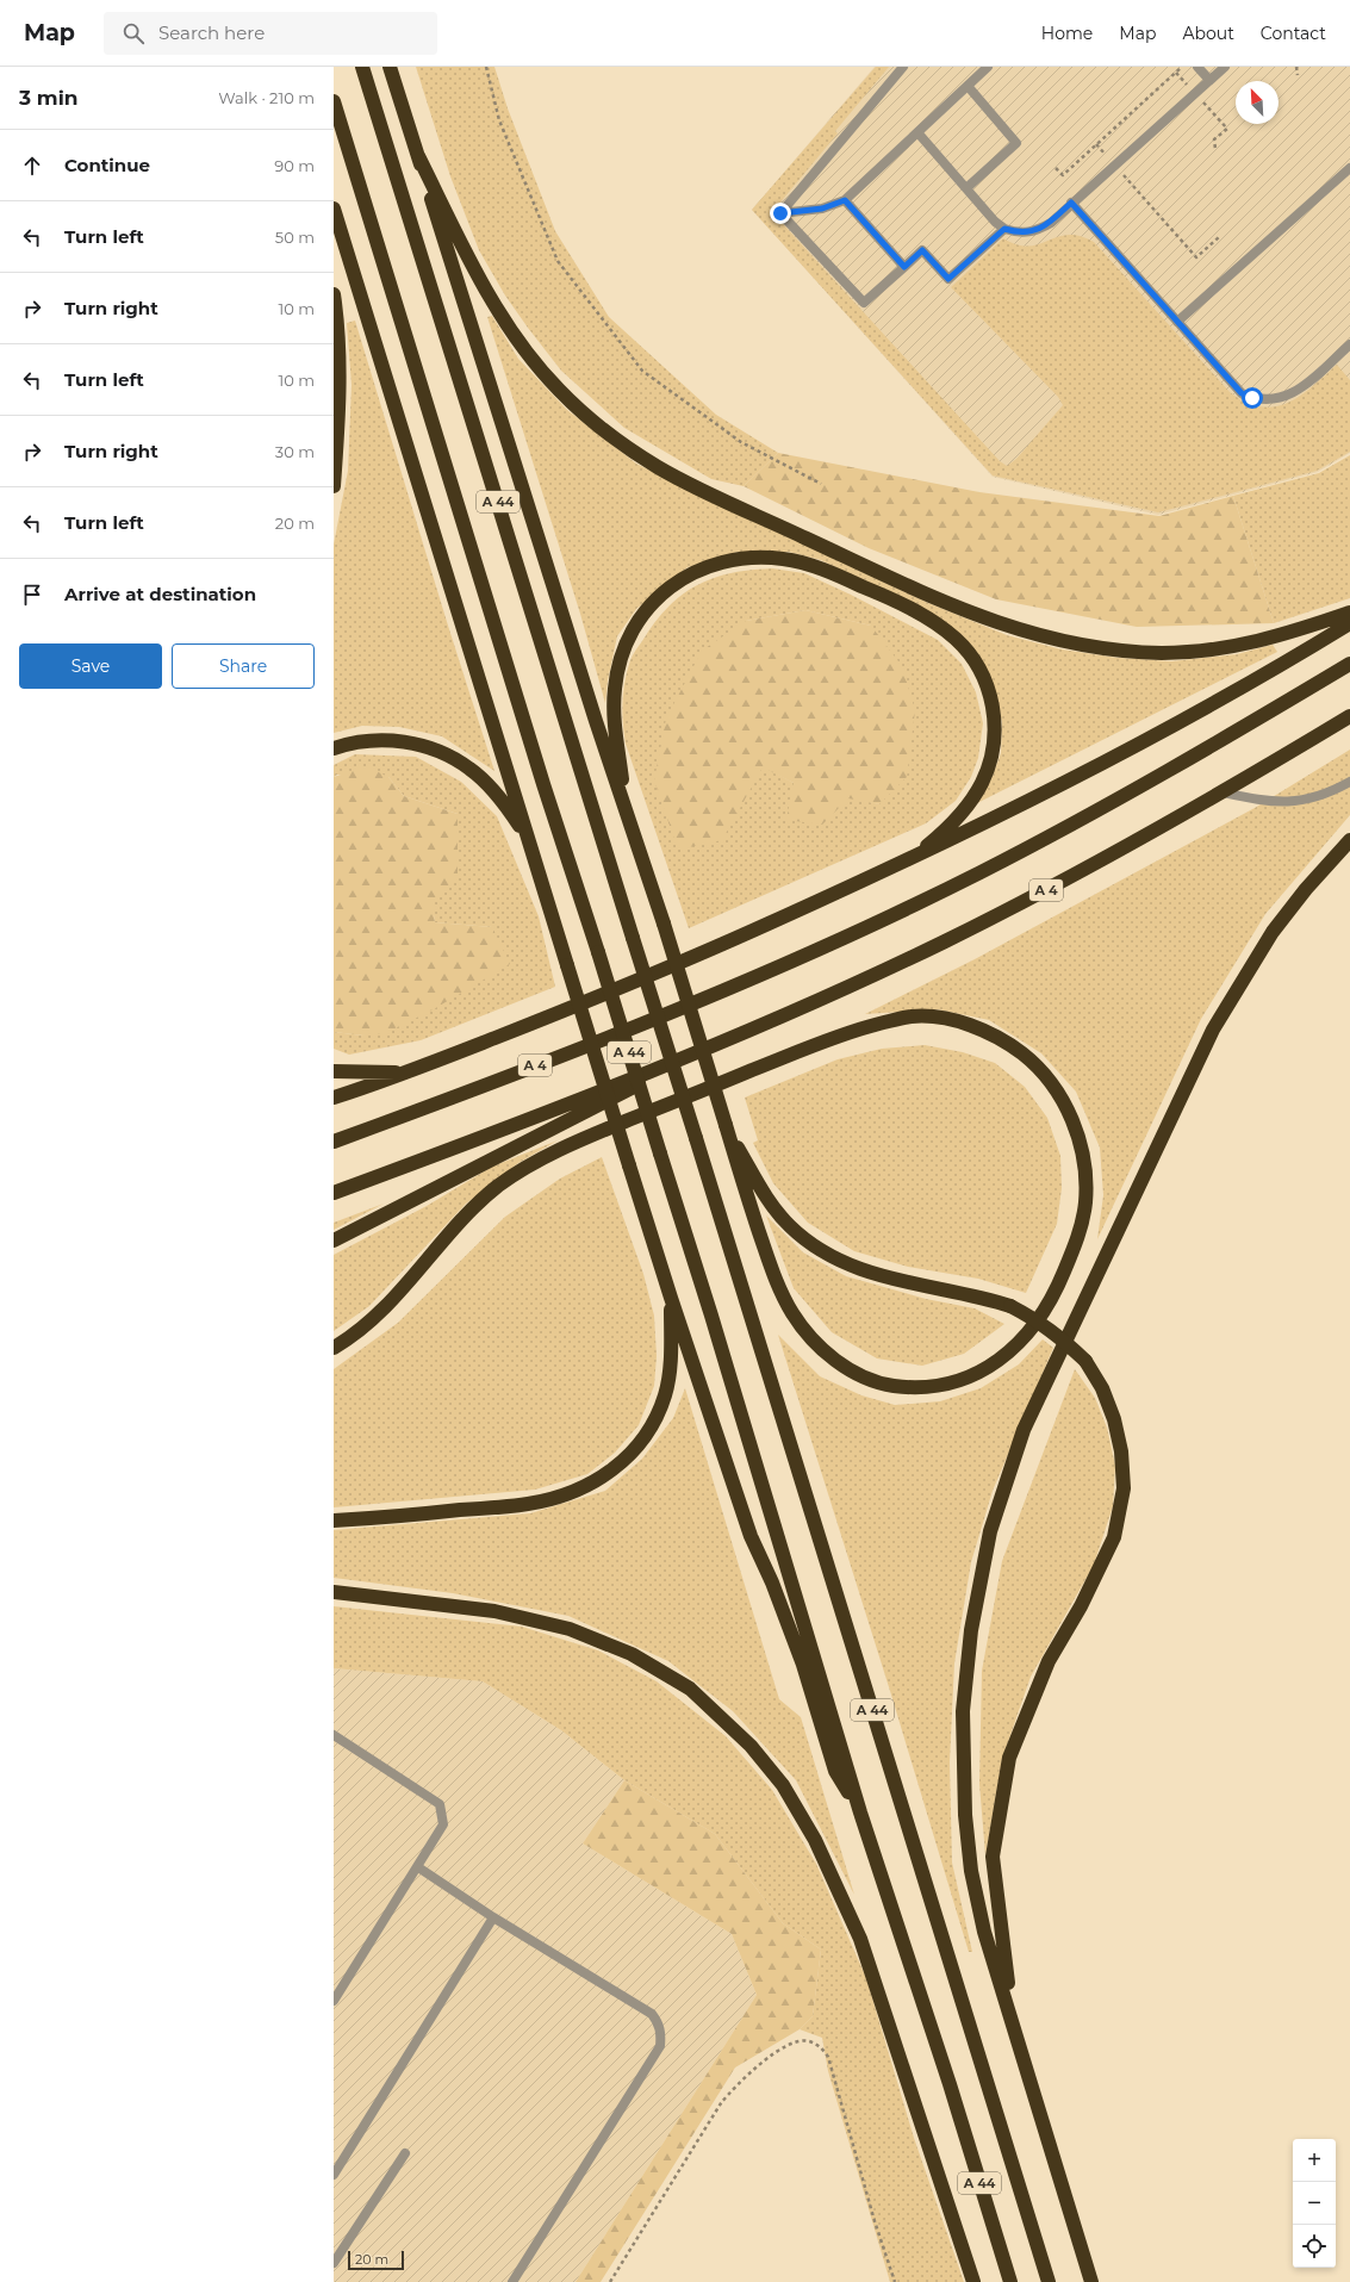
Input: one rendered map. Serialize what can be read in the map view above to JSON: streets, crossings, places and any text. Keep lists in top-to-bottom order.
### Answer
{
  "streets": {
    "highway": ["A 44", "A 4"]
  },
  "scale_bar": "20 m",
  "north": "top left",
  "page": {
    "header": "Map",
    "search": "Search here",
    "nav": [
      "Home",
      "Map",
      "About",
      "Contact"
    ],
    "heading": ["3 min", "Walk · 210 m"],
    "list": [
      ["Continue", "90 m"],
      ["Turn left", "50 m"],
      ["Turn right", "10 m"],
      ["Turn left", "10 m"],
      ["Turn right", "30 m"],
      ["Turn left", "20 m"],
      "Arrive at destination"
    ],
    "buttons": ["Save", "Share"],
    "map_buttons": ["+", "−"],
    "scale": "20 m"
  }
}
